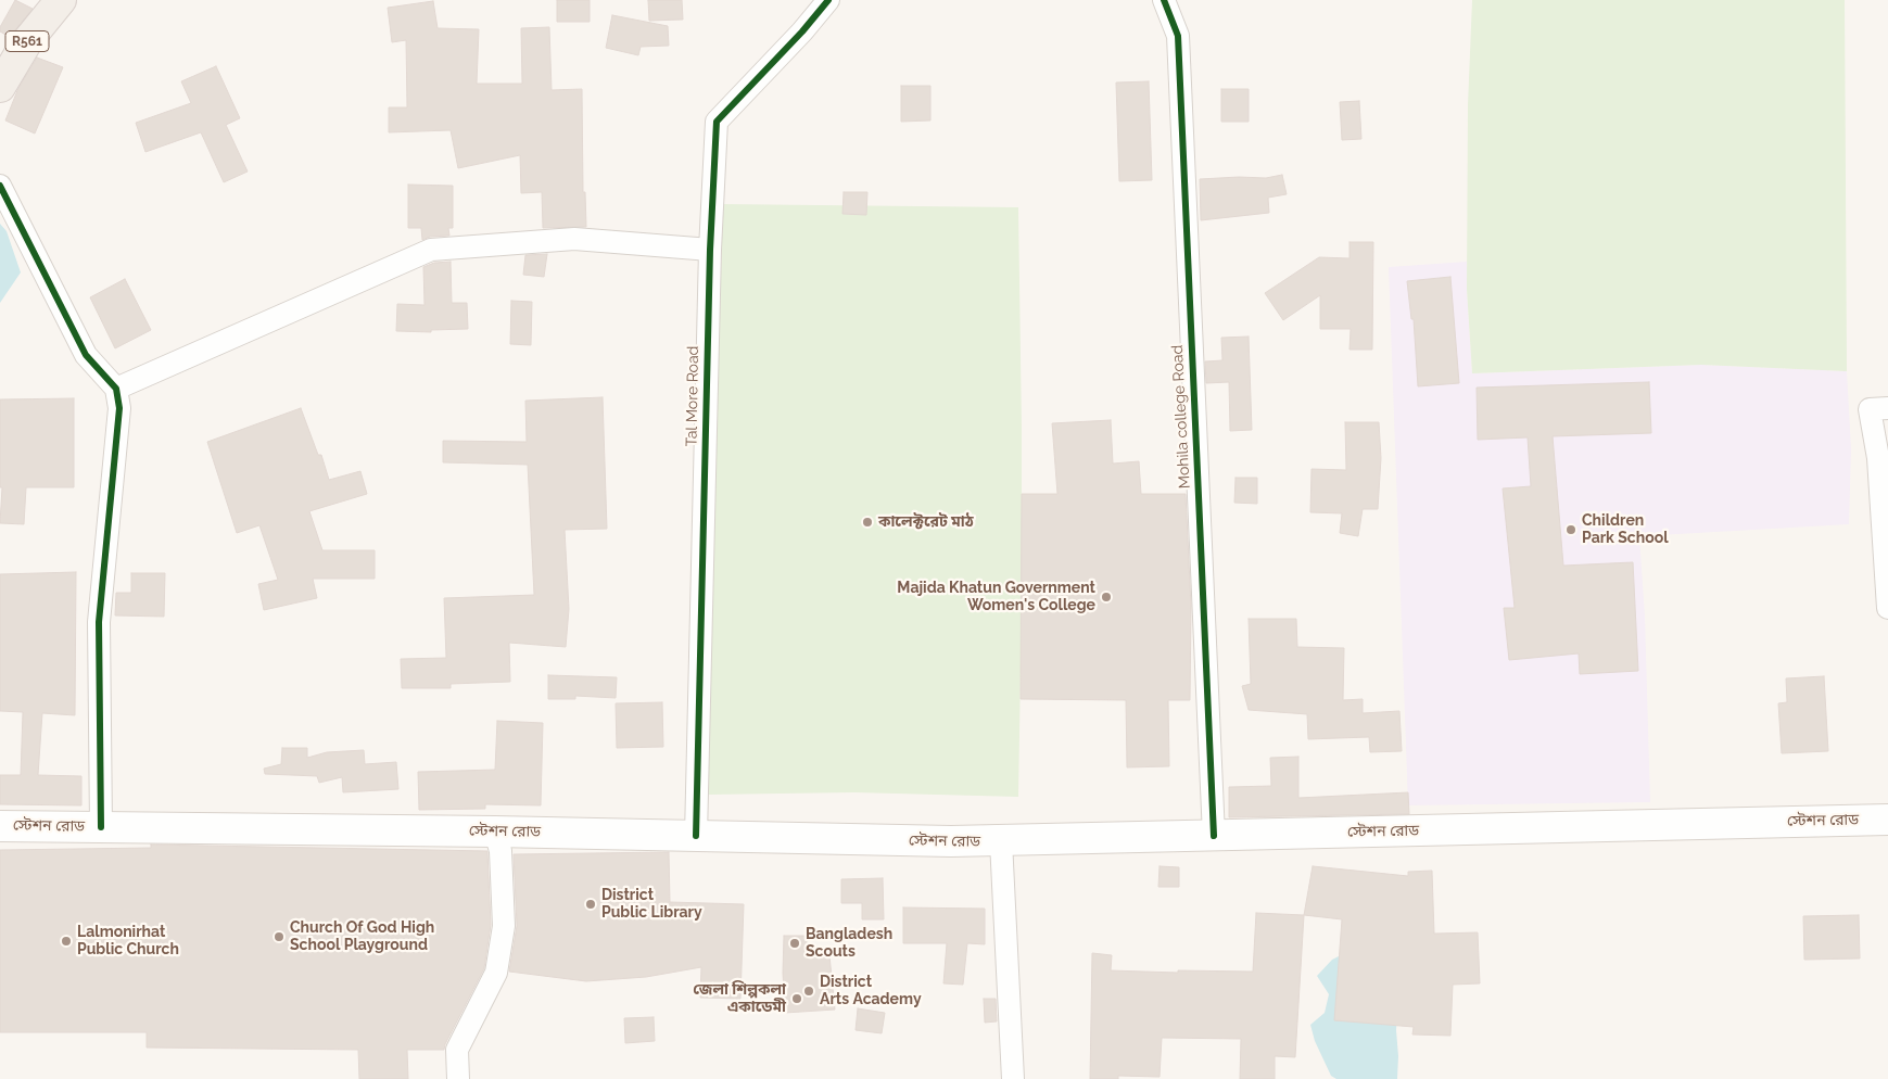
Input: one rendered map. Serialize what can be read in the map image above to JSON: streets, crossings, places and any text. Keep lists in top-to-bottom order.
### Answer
{
  "streets": {
    "main road": ["R561", "স্টেশন রোড"],
    "street": ["Tal More Road", "Mohila college Road"]
  },
  "crossings": [
    ["Tal More Road", "স্টেশন রোড"],
    ["Mohila college Road", "স্টেশন রোড"]
  ],
  "places": [
    "কালেক্টরেট মাঠ",
    "Children Park School",
    "Majida Khatun Government Women's College",
    "District Public Library",
    "Church Of God High School Playground",
    "Lalmonirhat Public Church",
    "Bangladesh Scouts",
    "District Arts Academy",
    "জেলা শিল্পকলা একাডেমী"
  ]
}
